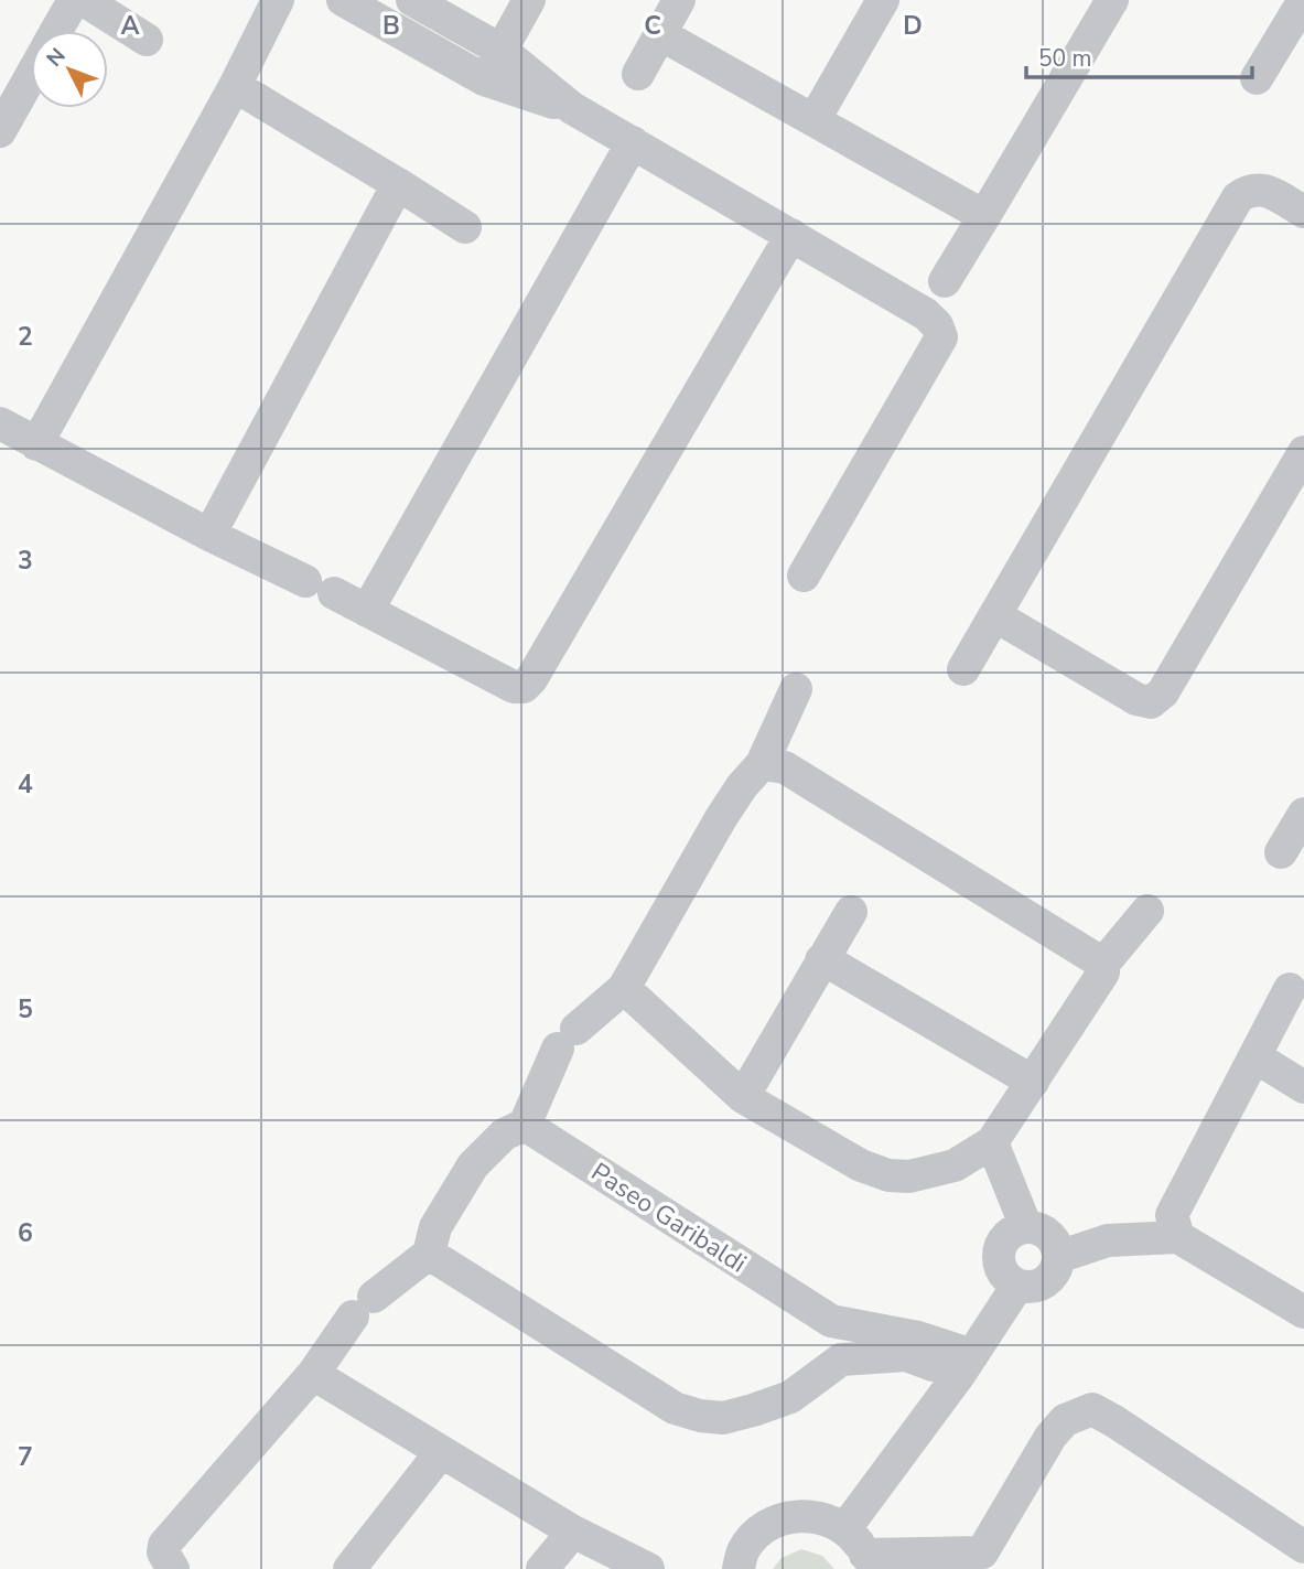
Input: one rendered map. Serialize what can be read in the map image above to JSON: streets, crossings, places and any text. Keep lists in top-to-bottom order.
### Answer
{
  "streets": {
    "street": ["Paseo Garibaldi"]
  },
  "scale_bar": "50 m",
  "north": "top left",
  "grid": {
    "columns": [
      "A",
      "B",
      "C",
      "D"
    ],
    "rows": [
      "2",
      "3",
      "4",
      "5",
      "6",
      "7"
    ]
  }
}
